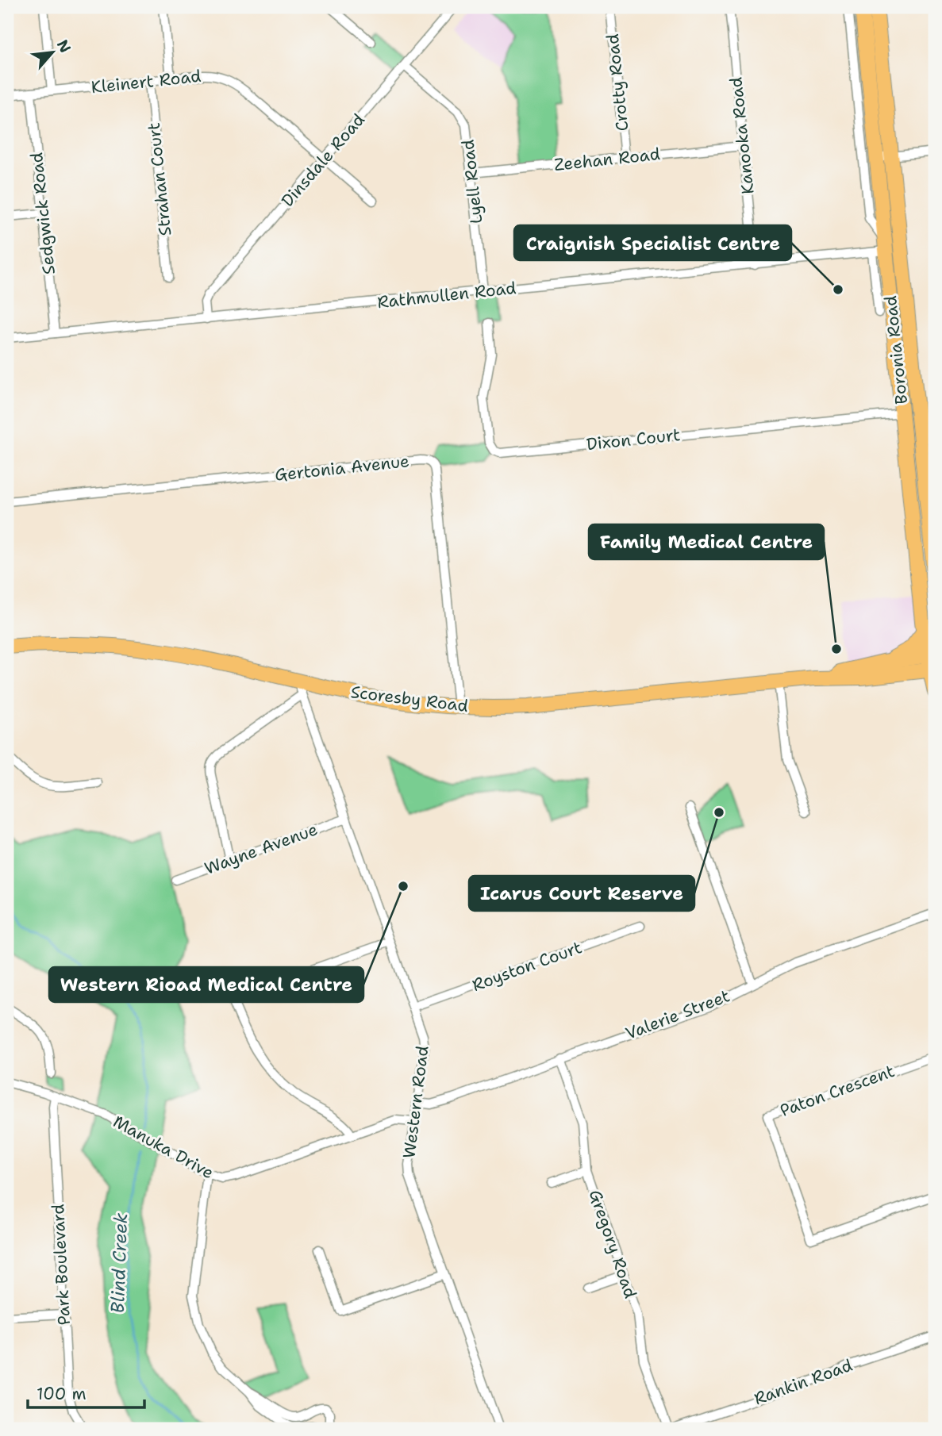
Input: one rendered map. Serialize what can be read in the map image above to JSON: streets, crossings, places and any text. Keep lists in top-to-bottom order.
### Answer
{
  "streets": {
    "main road": ["Boronia Road", "Scoresby Road"],
    "street": [
      "Kleinert Road",
      "Crotty Road",
      "Kanooka Road",
      "Zeehan Road",
      "Dinsdale Road",
      "Strahan Court",
      "Lyell Road",
      "Sedgwick Road",
      "Rathmullen Road",
      "Dixon Court",
      "Gertonia Avenue",
      "Wayne Avenue",
      "Royston Court",
      "Valerie Street",
      "Paton Crescent",
      "Western Road",
      "Manuka Drive",
      "Gregory Road",
      "Park Boulevard",
      "Rankin Road"
    ]
  },
  "crossings": [
    ["Kleinert Road", "Dinsdale Road"],
    ["Kleinert Road", "Strahan Court"],
    ["Kleinert Road", "Sedgwick Road"],
    ["Crotty Road", "Zeehan Road"],
    ["Kanooka Road", "Zeehan Road"],
    ["Kanooka Road", "Rathmullen Road"],
    ["Zeehan Road", "Lyell Road"],
    ["Dinsdale Road", "Lyell Road"],
    ["Dinsdale Road", "Rathmullen Road"],
    ["Lyell Road", "Rathmullen Road"],
    ["Sedgwick Road", "Rathmullen Road"],
    ["Rathmullen Road", "Boronia Road"],
    ["Boronia Road", "Dixon Court"],
    ["Boronia Road", "Scoresby Road"],
    ["Gertonia Avenue", "Scoresby Road"],
    ["Scoresby Road", "Western Road"],
    ["Wayne Avenue", "Western Road"],
    ["Royston Court", "Western Road"],
    ["Valerie Street", "Western Road"],
    ["Valerie Street", "Gregory Road"],
    ["Western Road", "Manuka Drive"],
    ["Manuka Drive", "Park Boulevard"],
    ["Gregory Road", "Rankin Road"]
  ],
  "water": ["Blind Creek"],
  "places": [
    "Craignish Specialist Centre",
    "Family Medical Centre",
    "Icarus Court Reserve",
    "Western Rioad Medical Centre"
  ],
  "scale_bar": "100 m",
  "north": "top right"
}
